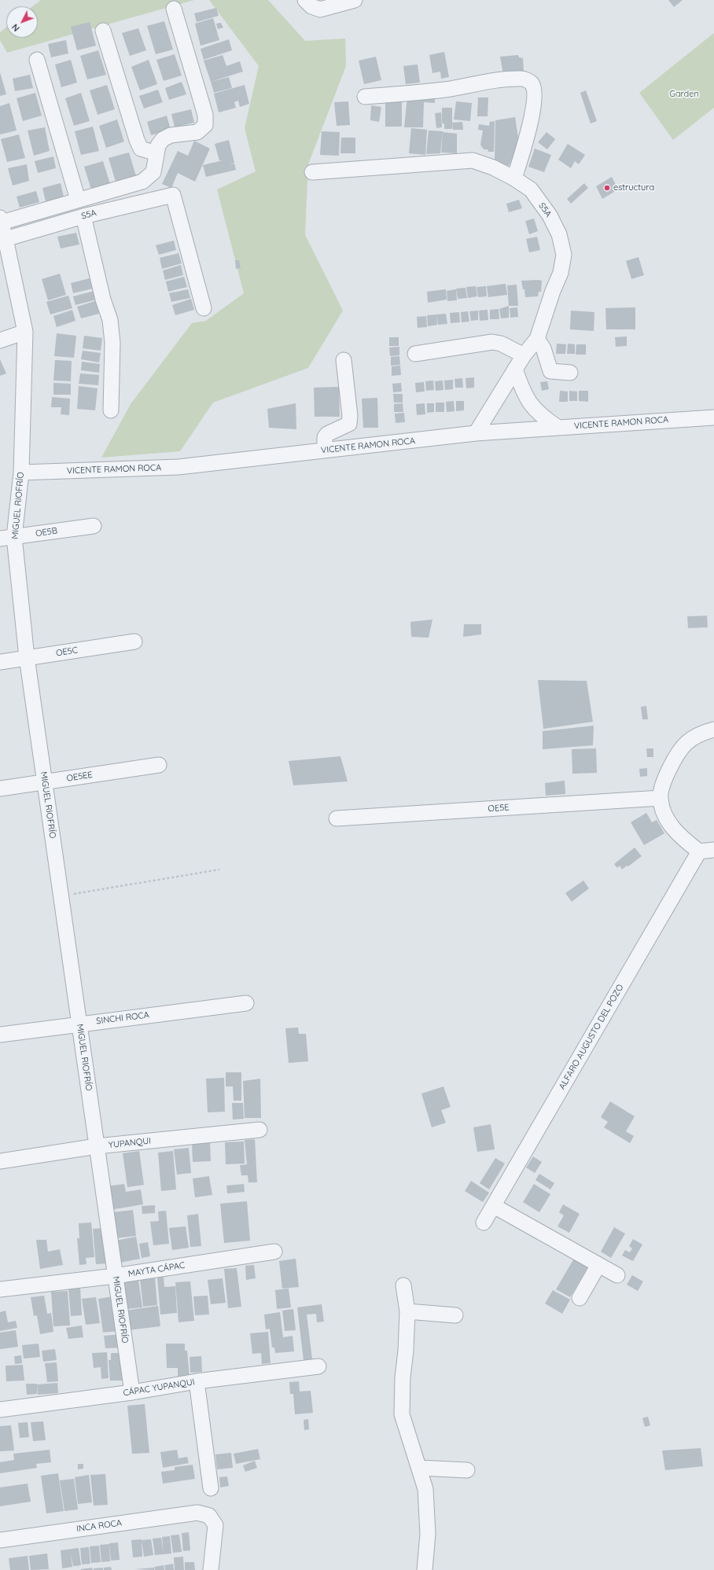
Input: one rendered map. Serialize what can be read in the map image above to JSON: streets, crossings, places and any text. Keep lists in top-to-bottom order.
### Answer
{
  "streets": {
    "street": [
      "S5A",
      "VICENTE RAMON ROCA",
      "MIGUEL RIOFRÍO",
      "OE5B",
      "OE5C",
      "OE5EE",
      "OE5E",
      "SINCHI ROCA",
      "ALFARO AUGUSTO DEL POZO",
      "YUPANQUI",
      "MAYTA CÁPAC",
      "CÁPAC YUPANQUI",
      "INCA ROCA"
    ]
  },
  "crossings": [
    ["S5A", "VICENTE RAMON ROCA"],
    ["S5A", "MIGUEL RIOFRÍO"],
    ["VICENTE RAMON ROCA", "MIGUEL RIOFRÍO"],
    ["MIGUEL RIOFRÍO", "OE5B"],
    ["MIGUEL RIOFRÍO", "OE5C"],
    ["MIGUEL RIOFRÍO", "OE5EE"],
    ["MIGUEL RIOFRÍO", "SINCHI ROCA"],
    ["MIGUEL RIOFRÍO", "YUPANQUI"],
    ["MIGUEL RIOFRÍO", "MAYTA CÁPAC"],
    ["MIGUEL RIOFRÍO", "CÁPAC YUPANQUI"]
  ],
  "parks": ["Garden"],
  "places": ["estructura"],
  "north": "bottom left"
}
